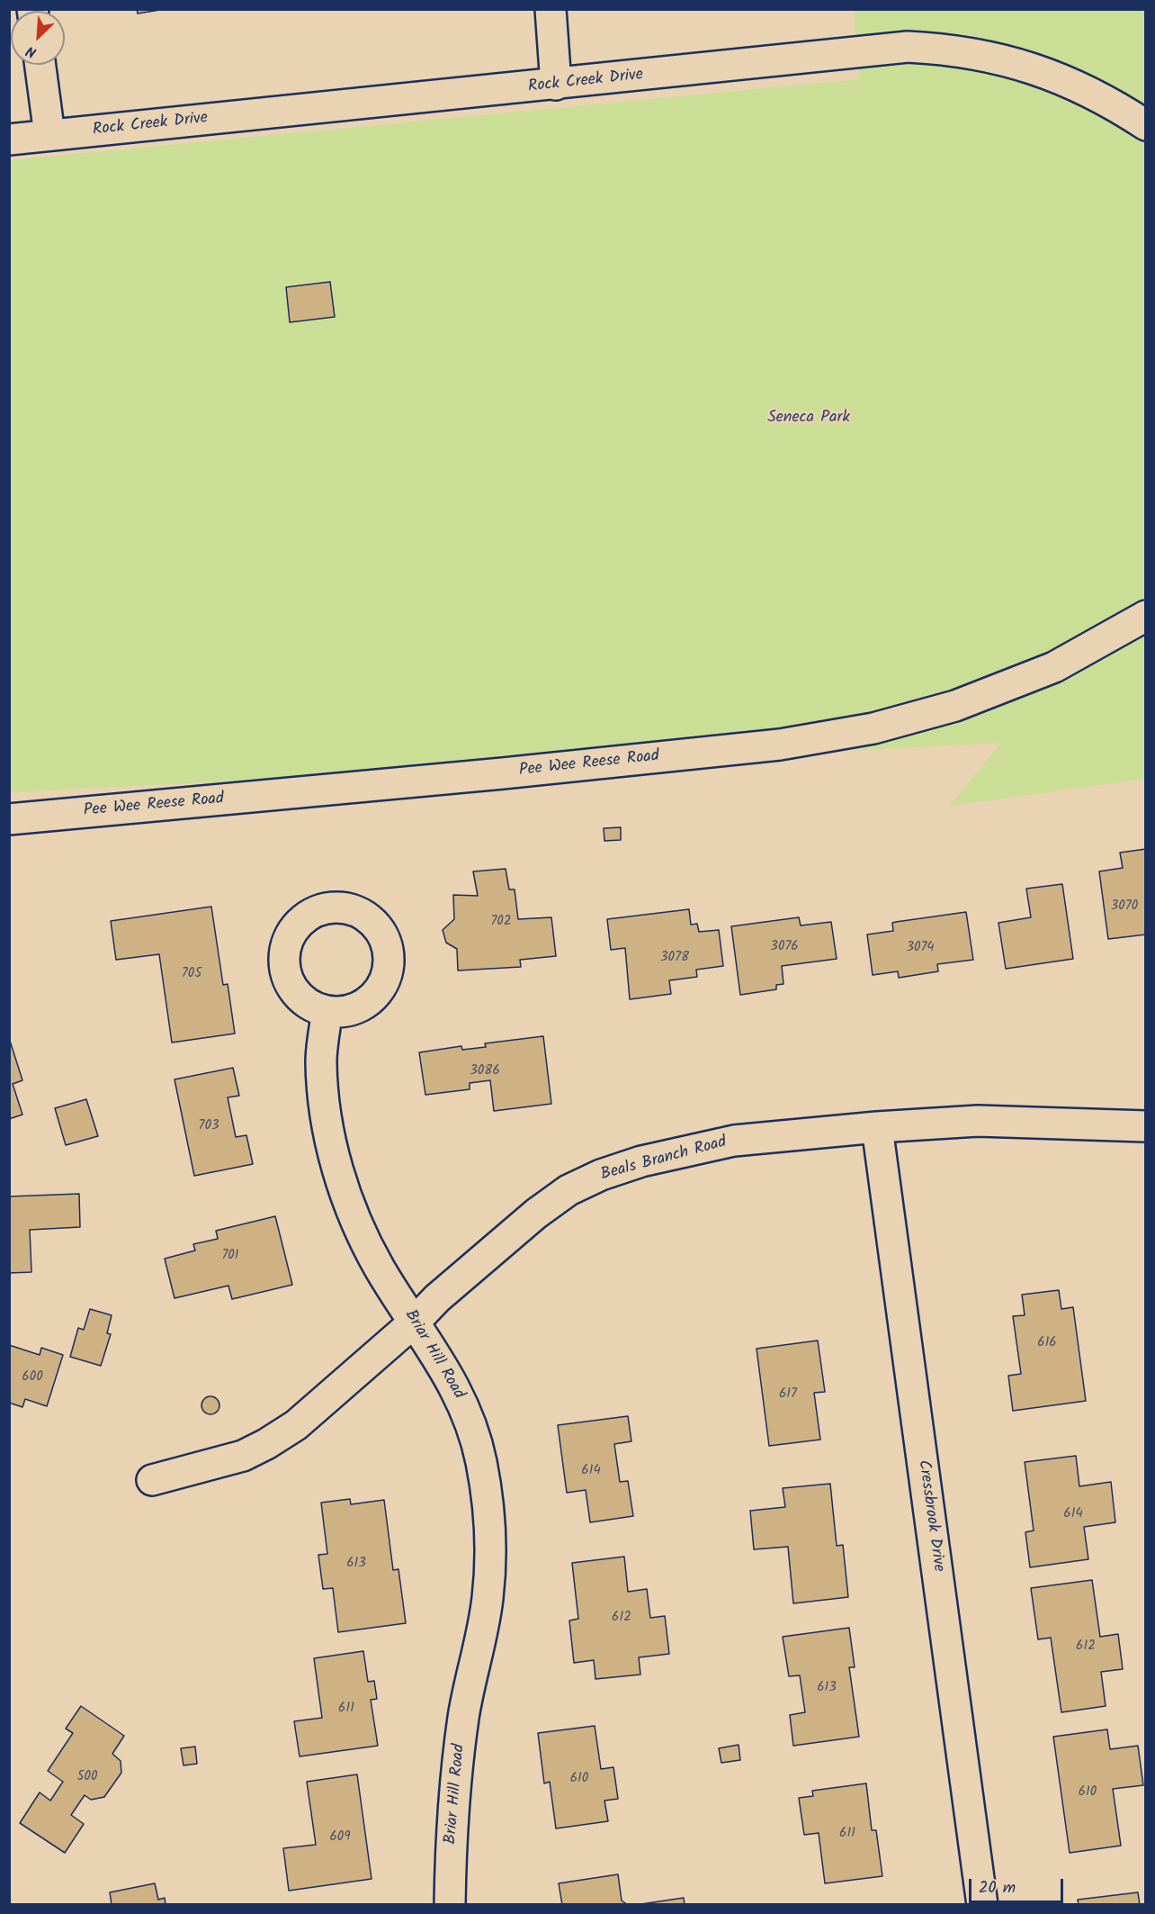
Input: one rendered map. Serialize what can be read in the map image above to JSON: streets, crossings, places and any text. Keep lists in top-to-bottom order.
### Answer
{
  "streets": {
    "street": [
      "Rock Creek Drive",
      "Pee Wee Reese Road",
      "Beals Branch Road",
      "Briar Hill Road",
      "Cressbrook Drive"
    ]
  },
  "crossings": [
    ["Beals Branch Road", "Briar Hill Road"],
    ["Beals Branch Road", "Cressbrook Drive"]
  ],
  "parks": ["Seneca Park"],
  "house_numbers": [
    "3070",
    "702",
    "3076",
    "3074",
    "3078",
    "705",
    "3086",
    "703",
    "701",
    "616",
    "600",
    "617",
    "614",
    "614",
    "613",
    "612",
    "612",
    "613",
    "611",
    "500",
    "610",
    "610",
    "611",
    "609"
  ],
  "scale_bar": "20 m",
  "north": "bottom left"
}
